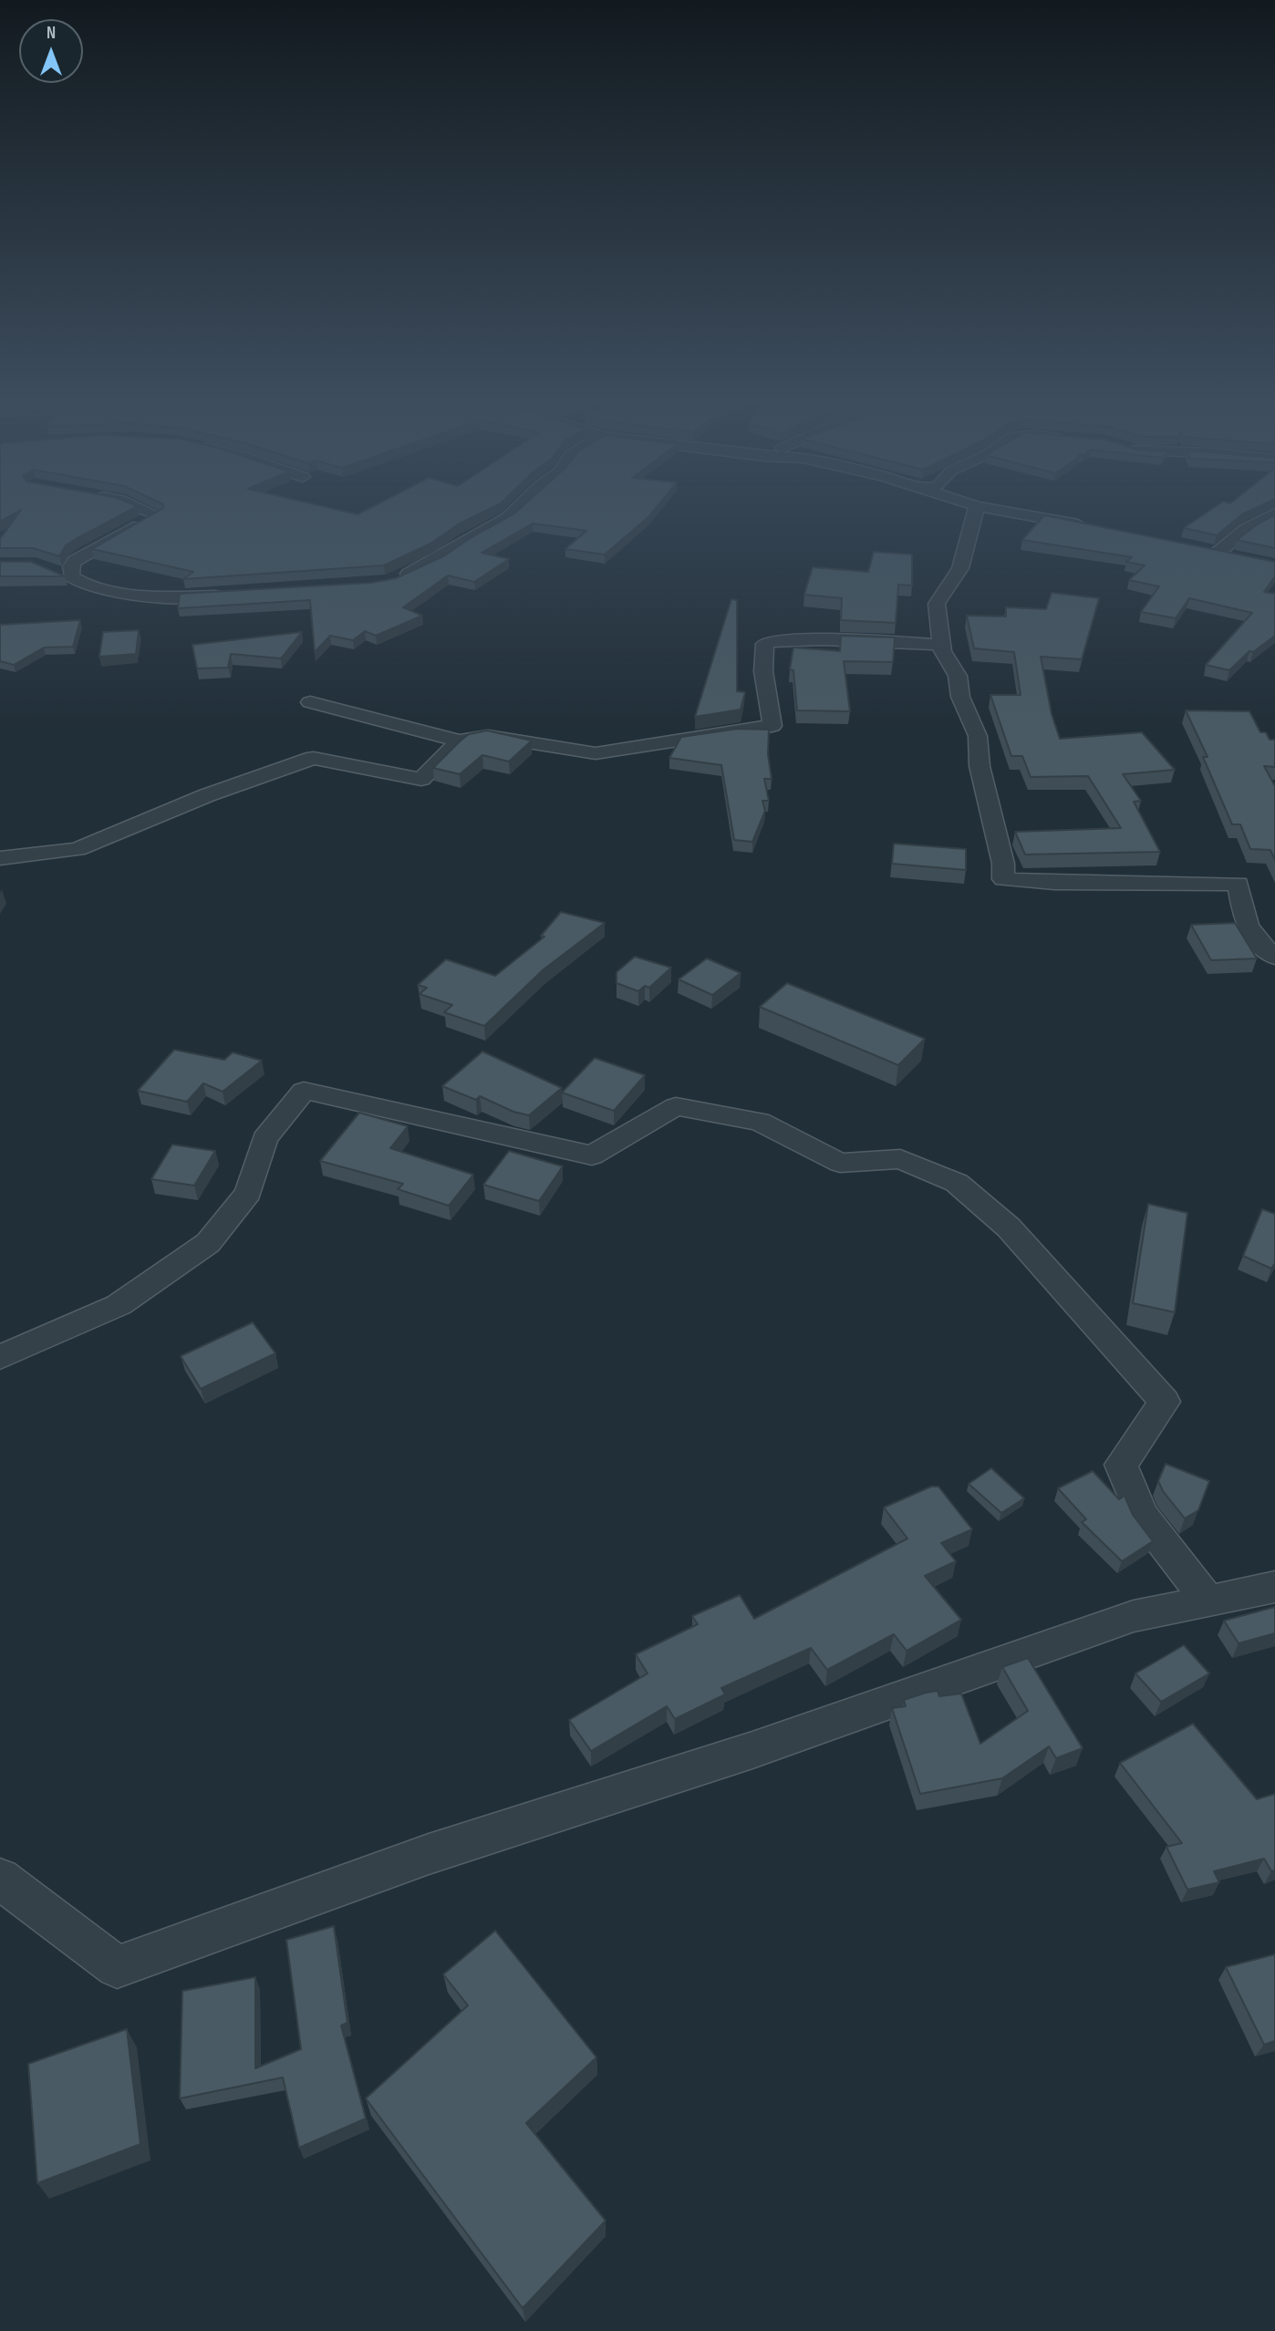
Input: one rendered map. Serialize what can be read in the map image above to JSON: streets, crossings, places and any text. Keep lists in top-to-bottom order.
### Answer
{
  "north": "top"
}
